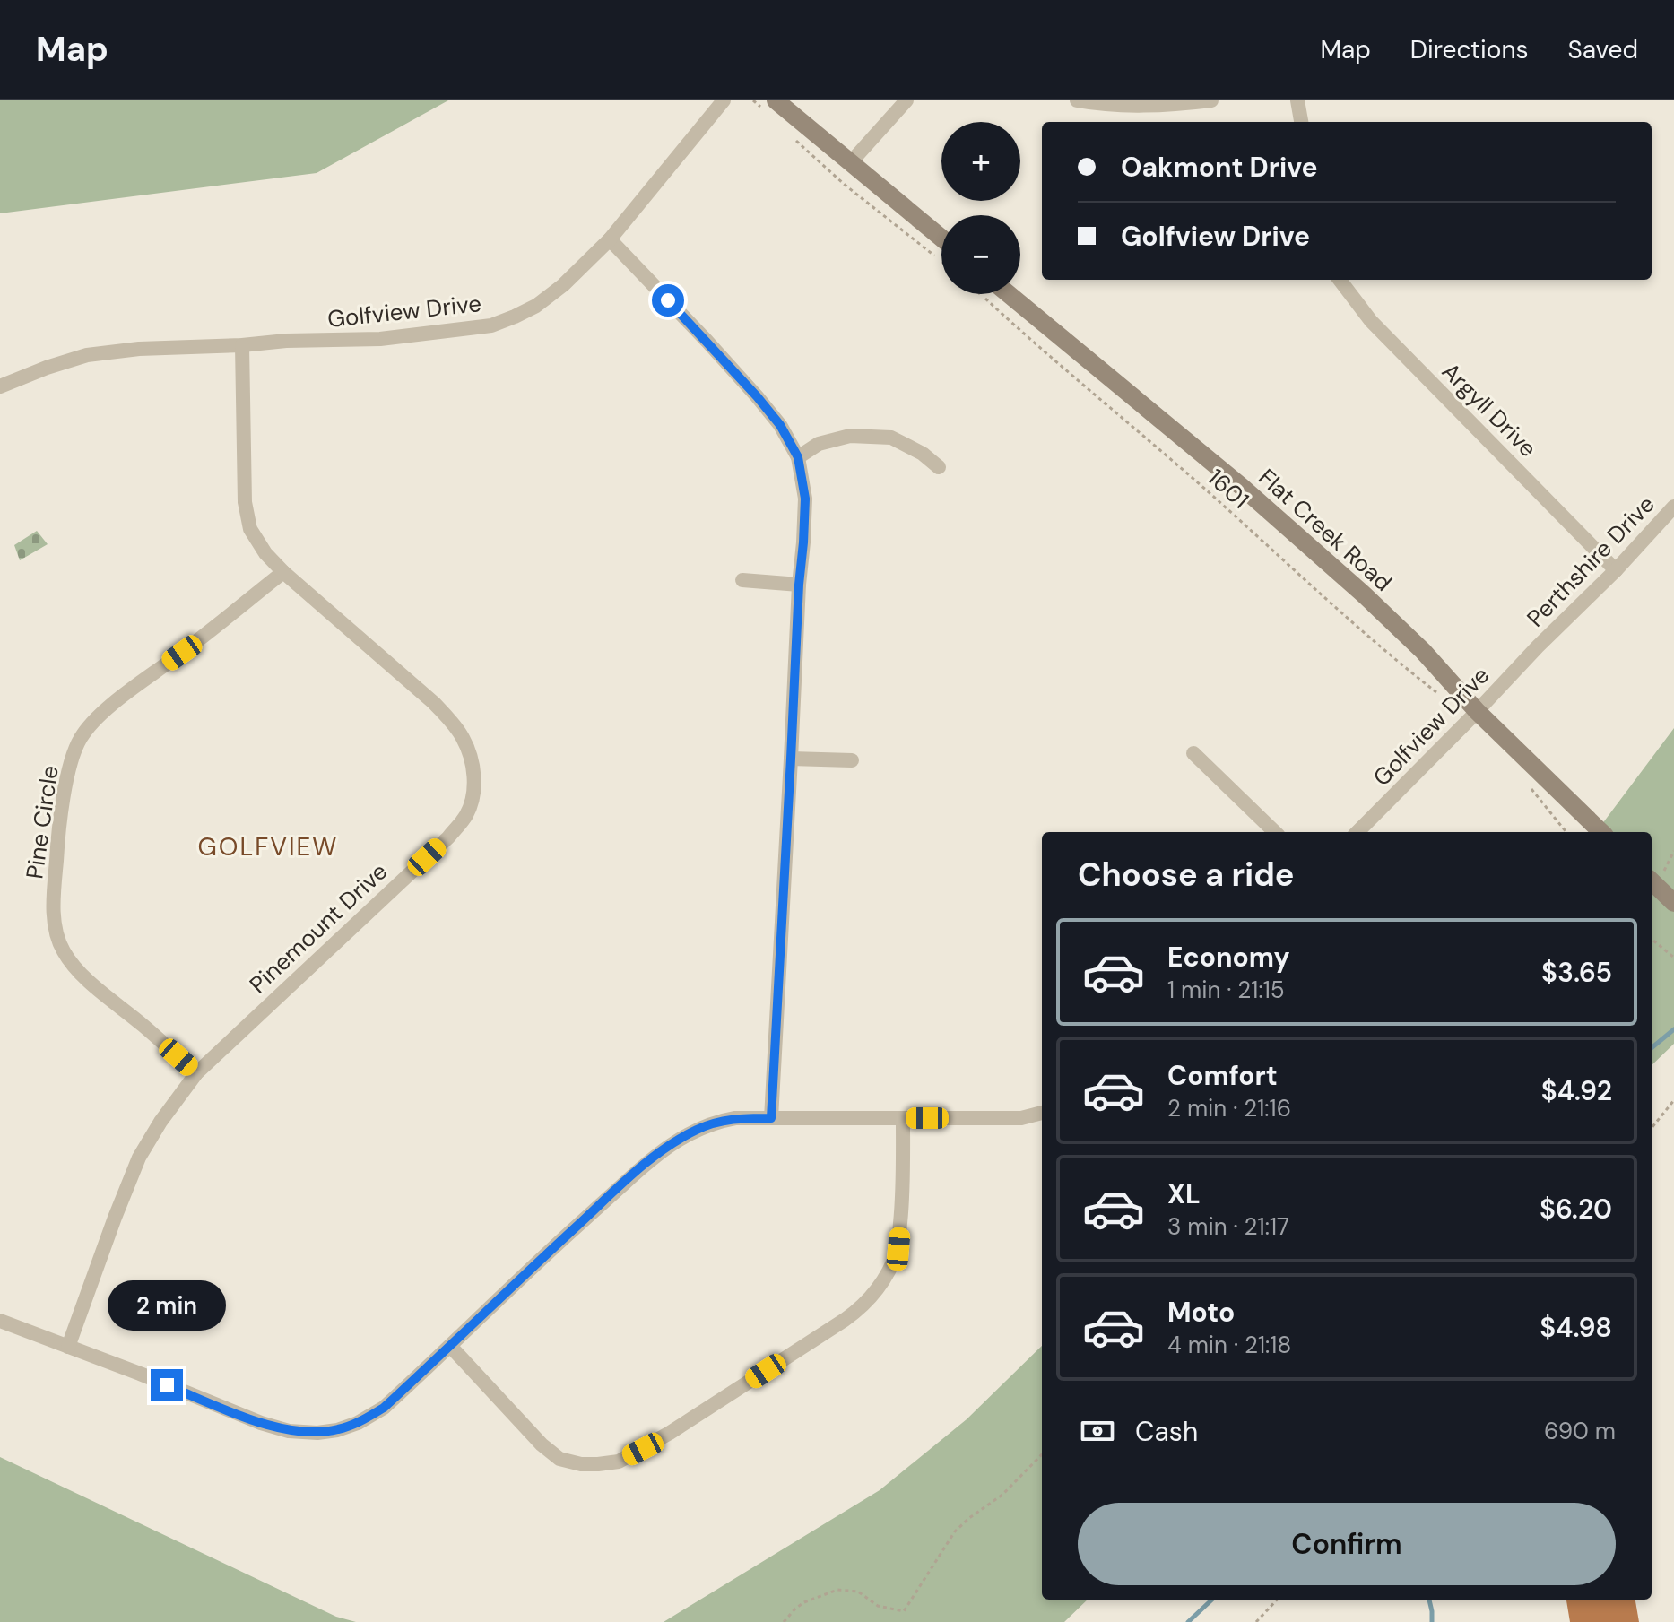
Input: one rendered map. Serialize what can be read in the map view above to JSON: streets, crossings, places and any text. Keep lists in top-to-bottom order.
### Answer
{
  "streets": {
    "street": [
      "Golfview Drive",
      "Argyll Drive",
      "Flat Creek Road",
      "Perthshire Drive",
      "Pine Circle",
      "Pinemount Drive"
    ],
    "path": ["1601"]
  },
  "crossings": [
    ["Golfview Drive", "Flat Creek Road"],
    ["Golfview Drive", "Perthshire Drive"],
    ["Golfview Drive", "Pinemount Drive"],
    ["Argyll Drive", "Perthshire Drive"],
    ["Pine Circle", "Pinemount Drive"]
  ],
  "districts": ["GOLFVIEW"],
  "page": {
    "header": "Map",
    "nav": ["Map", "Directions", "Saved"],
    "map_buttons": ["+", "−"],
    "banner": ["Oakmont Drive", "Golfview Drive"],
    "heading": "Choose a ride",
    "list": [
      {
        "name": "Economy",
        "note": "1 min · 21:15",
        "value": "$3.65"
      },
      {
        "name": "Comfort",
        "note": "2 min · 21:16",
        "value": "$4.92"
      },
      {
        "name": "XL",
        "note": "3 min · 21:17",
        "value": "$6.20"
      },
      {
        "name": "Moto",
        "note": "4 min · 21:18",
        "value": "$4.98"
      }
    ],
    "bubble": "2 min",
    "pay": ["Cash", "690 m"],
    "buttons": "Confirm"
  }
}
